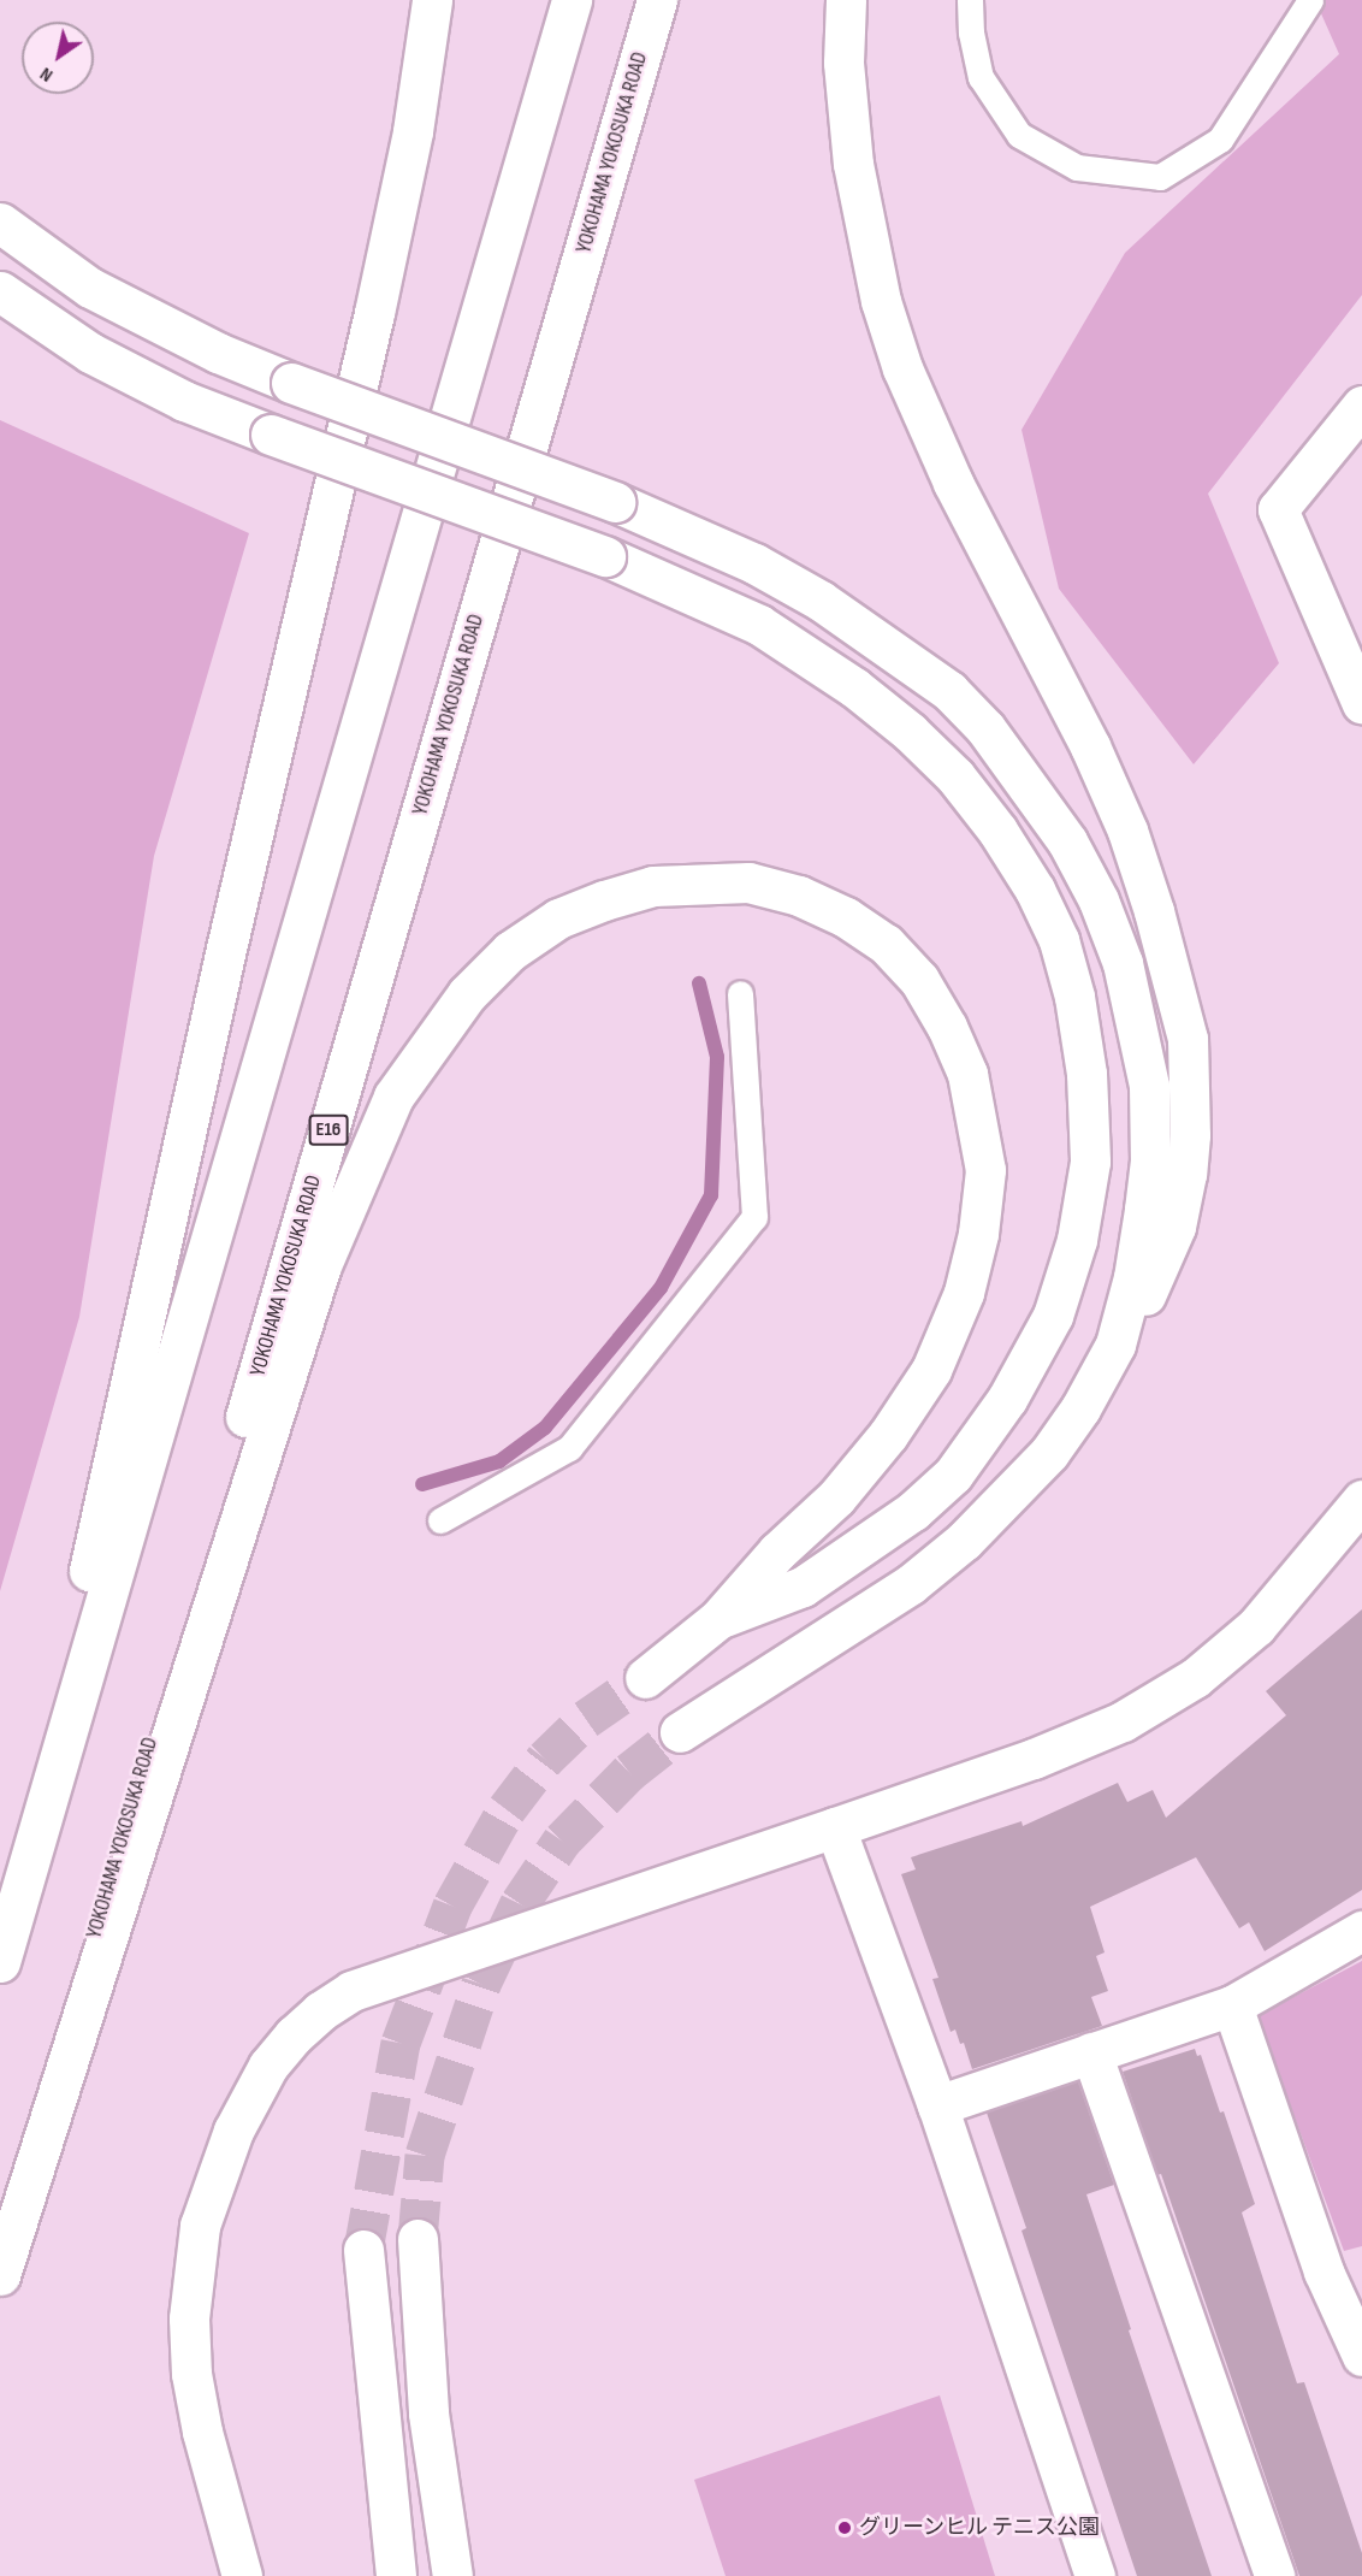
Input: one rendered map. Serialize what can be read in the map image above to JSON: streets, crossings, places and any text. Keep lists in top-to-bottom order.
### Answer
{
  "streets": {
    "main road": ["YOKOHAMA YOKOSUKA ROAD", "E16"]
  },
  "places": ["グリーンヒル テニス公園"],
  "north": "bottom left"
}
